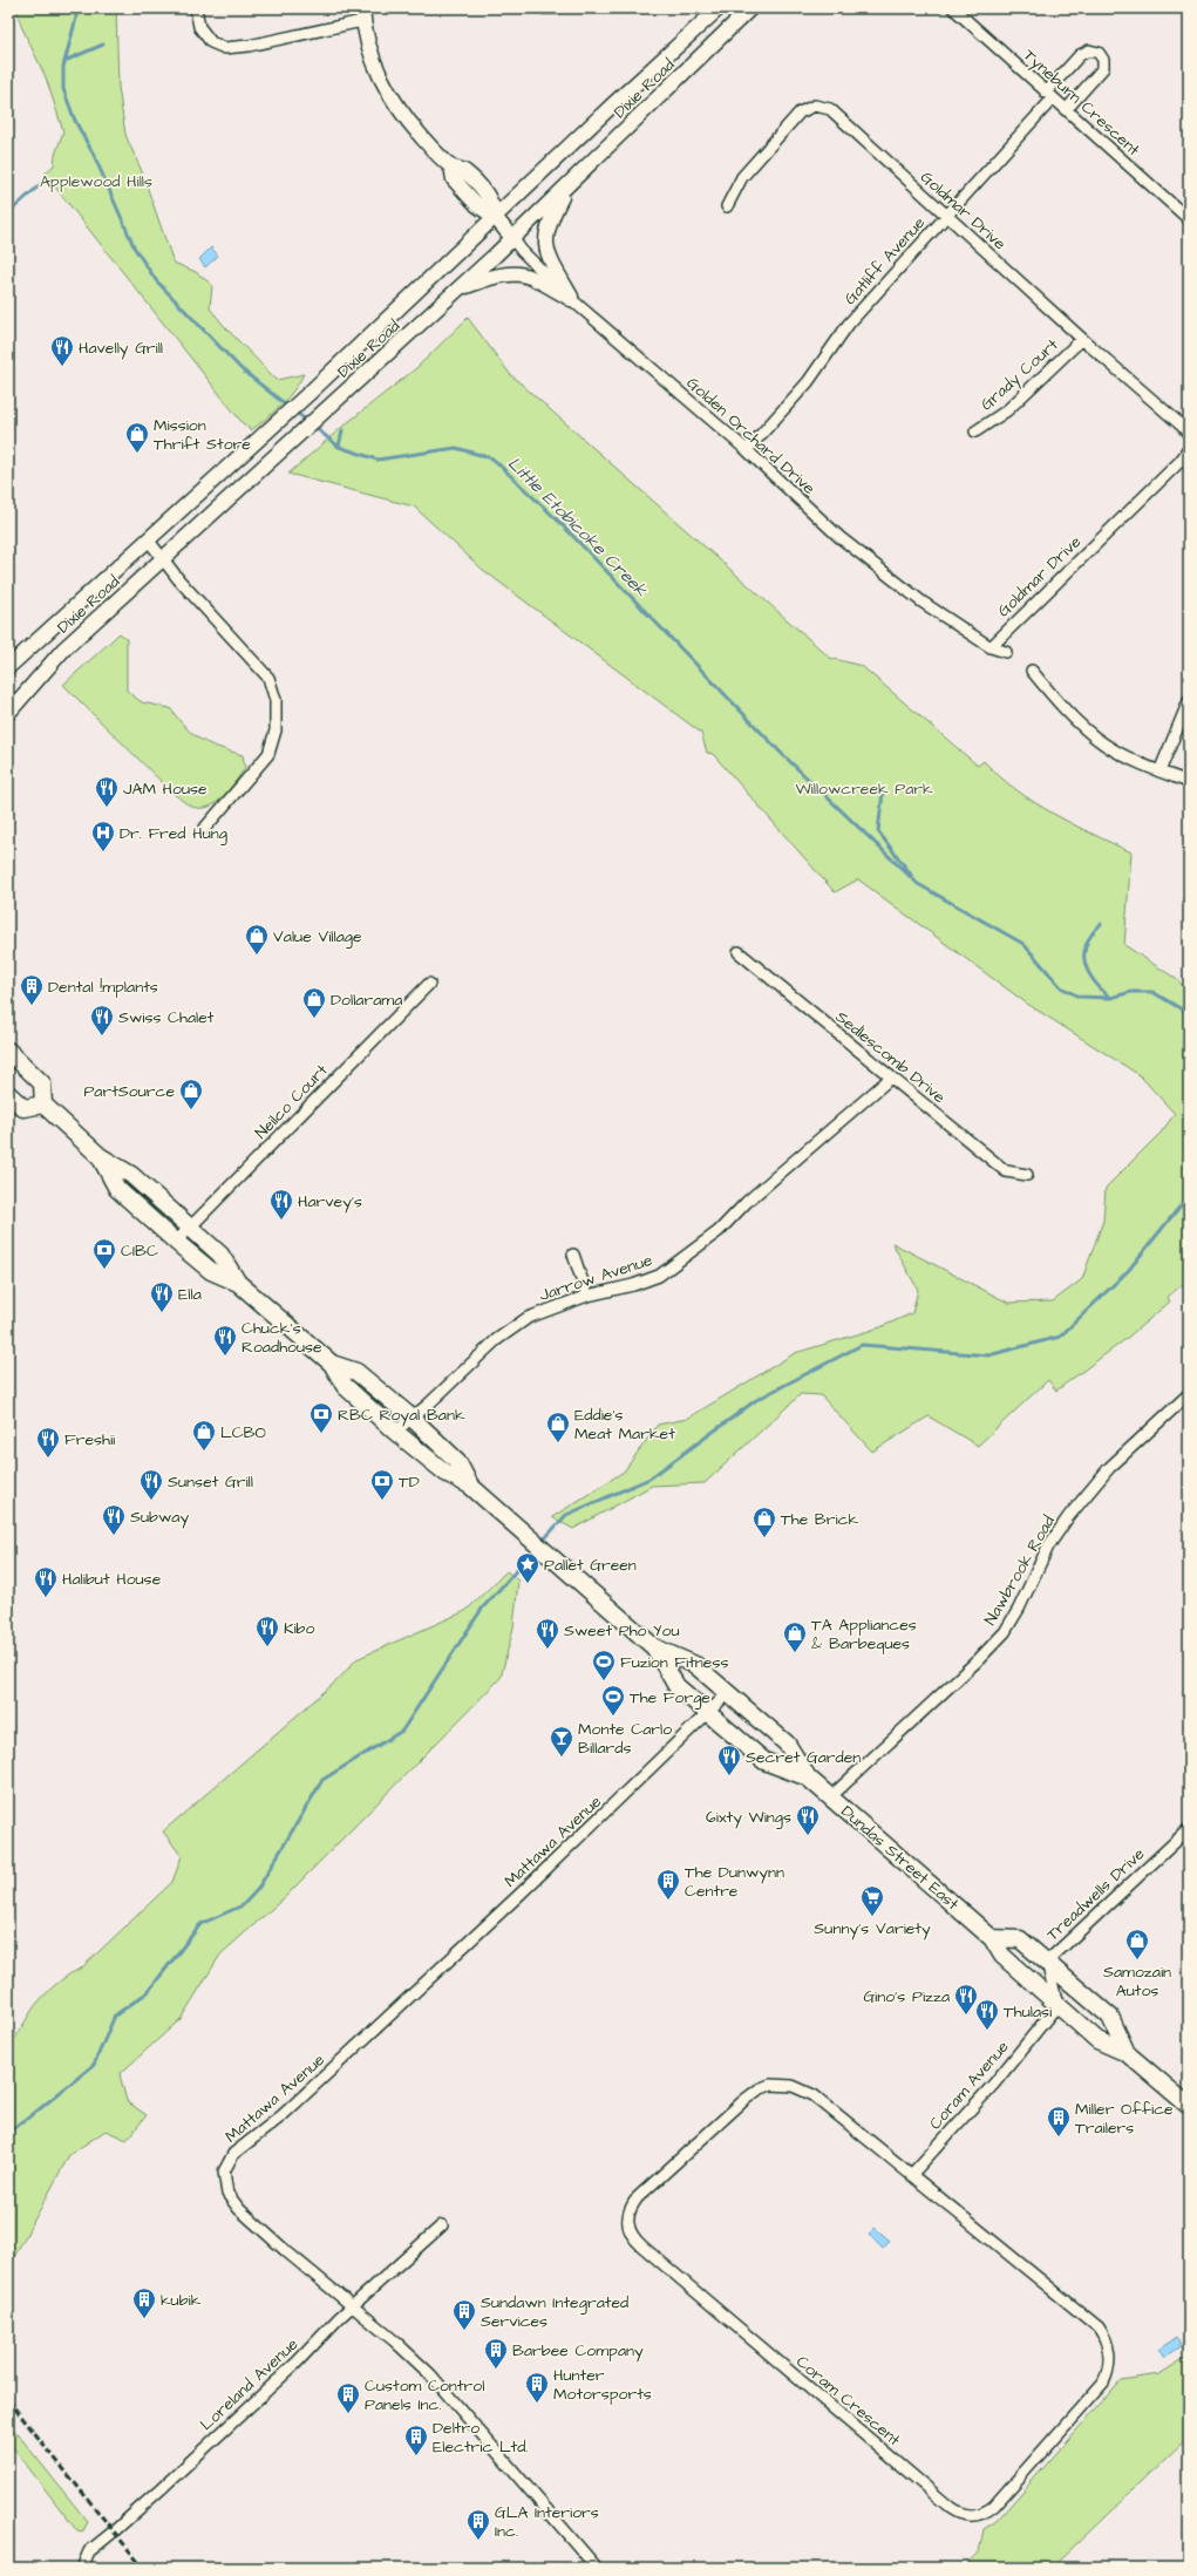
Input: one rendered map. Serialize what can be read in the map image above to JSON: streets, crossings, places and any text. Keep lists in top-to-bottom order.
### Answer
{
  "streets": {
    "main road": ["Dixie Road", "Golden Orchard Drive", "Dundas Street East"],
    "street": [
      "Tyneburn Crescent",
      "Goldmar Drive",
      "Gatliff Avenue",
      "Grady Court",
      "Sedlescomb Drive",
      "Neilco Court",
      "Jarrow Avenue",
      "Nawbrook Road",
      "Mattawa Avenue",
      "Treadwells Drive",
      "Coram Avenue",
      "Loreland Avenue",
      "Coram Crescent"
    ]
  },
  "crossings": [
    ["Dixie Road", "Golden Orchard Drive"],
    ["Tyneburn Crescent", "Gatliff Avenue"],
    ["Goldmar Drive", "Gatliff Avenue"],
    ["Goldmar Drive", "Grady Court"],
    ["Goldmar Drive", "Golden Orchard Drive"],
    ["Gatliff Avenue", "Golden Orchard Drive"],
    ["Sedlescomb Drive", "Jarrow Avenue"],
    ["Neilco Court", "Dundas Street East"],
    ["Jarrow Avenue", "Dundas Street East"],
    ["Nawbrook Road", "Dundas Street East"],
    ["Mattawa Avenue", "Dundas Street East"],
    ["Mattawa Avenue", "Loreland Avenue"],
    ["Dundas Street East", "Treadwells Drive"],
    ["Dundas Street East", "Coram Avenue"],
    ["Treadwells Drive", "Coram Avenue"],
    ["Coram Avenue", "Coram Crescent"]
  ],
  "water": ["Little Etobicoke Creek"],
  "parks": ["Applewood Hills", "Willowcreek Park"],
  "places": {
    "restaurant": [
      "Havelly Grill",
      "JAM House",
      "Swiss Chalet",
      "Harvey's",
      "Ella",
      "Chuck's Roadhouse",
      "Freshii",
      "Sunset Grill",
      "Subway",
      "Halibut House",
      "Kibo",
      "Sweet Pho You",
      "Secret Garden",
      "6ixty Wings",
      "Gino's Pizza",
      "Thulasi"
    ],
    "shop": [
      "Mission Thrift Store",
      "Value Village",
      "Dollarama",
      "PartSource",
      "Eddie's Meat Market",
      "LCBO",
      "The Brick",
      "TA Appliances & Barbeques",
      "Samozain Autos"
    ],
    "hospital": ["Dr. Fred Hung"],
    "building": [
      "Dental !mplants",
      "The Dunwynn Centre",
      "Miller Office Trailers",
      "kubik",
      "Sundawn Integrated Services",
      "Barbee Company",
      "Hunter Motorsports",
      "Custom Control Panels Inc.",
      "Deltro Electric Ltd.",
      "GLA Interiors Inc."
    ],
    "bank": ["CIBC", "RBC Royal Bank", "TD"],
    "place": ["Pallet Green"],
    "sports": ["Fuzion Fitness", "The Forge"],
    "bar": ["Monte Carlo Billards"],
    "supermarket": ["Sunny's Variety"]
  }
}
